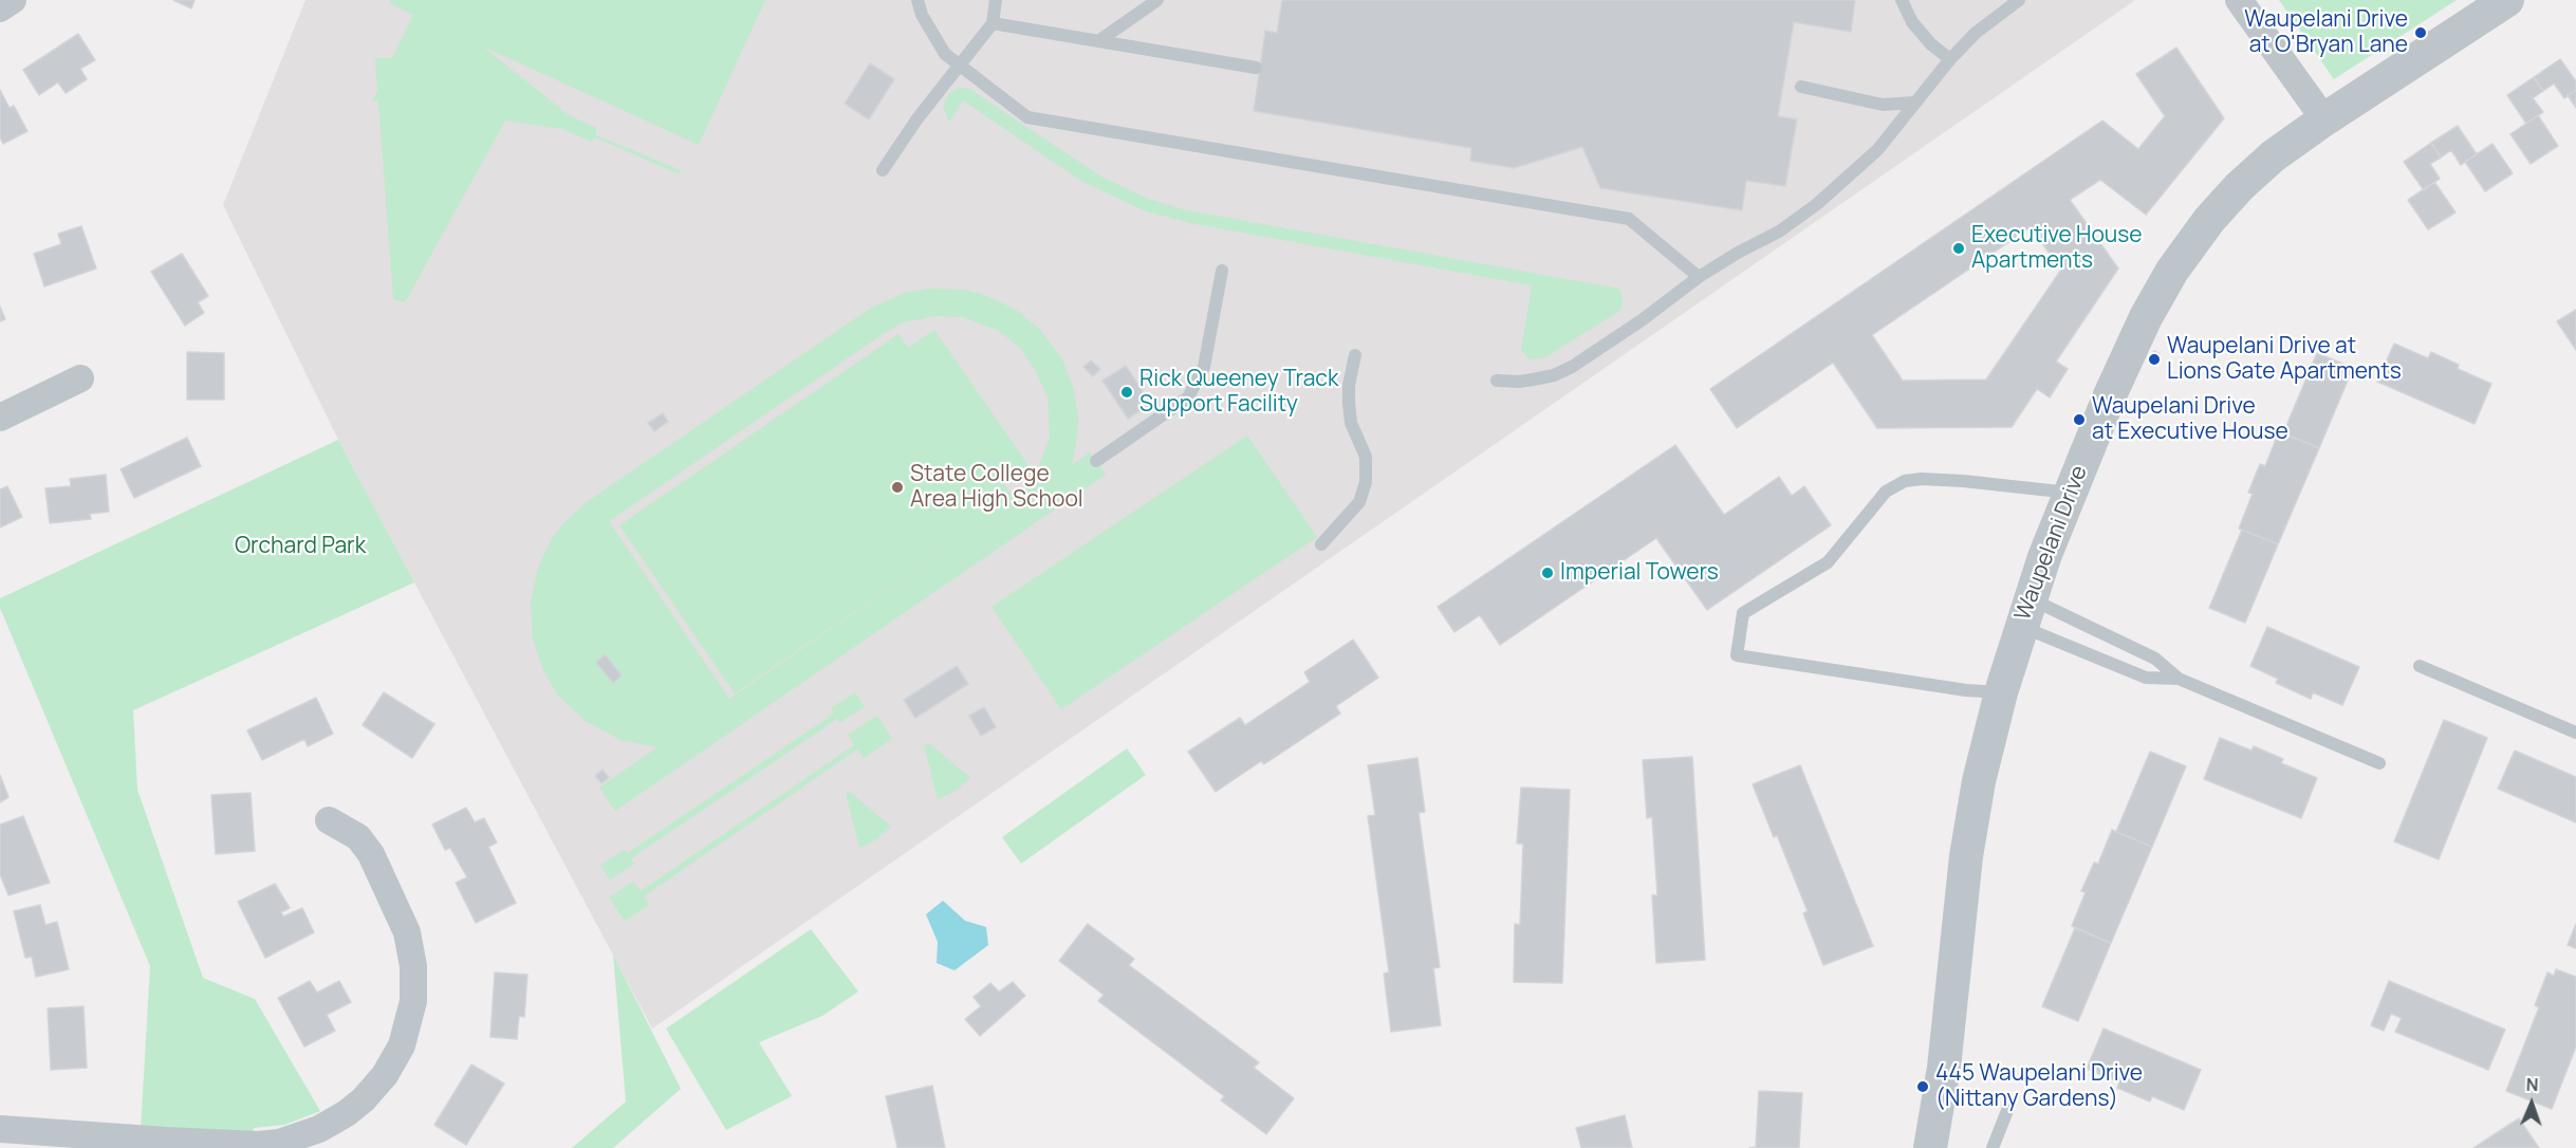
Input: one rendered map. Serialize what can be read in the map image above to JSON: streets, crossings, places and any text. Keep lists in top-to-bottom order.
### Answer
{
  "streets": {
    "street": ["Waupelani Drive"]
  },
  "parks": ["Orchard Park"],
  "places": [
    "Waupelani Drive at O'Bryan Lane",
    "Executive House Apartments",
    "Waupelani Drive at Lions Gate Apartments",
    "Rick Queeney Track Support Facility",
    "Waupelani Drive at Executive House",
    "State College Area High School",
    "Imperial Towers",
    "445 Waupelani Drive (Nittany Gardens)"
  ],
  "north": "top"
}
